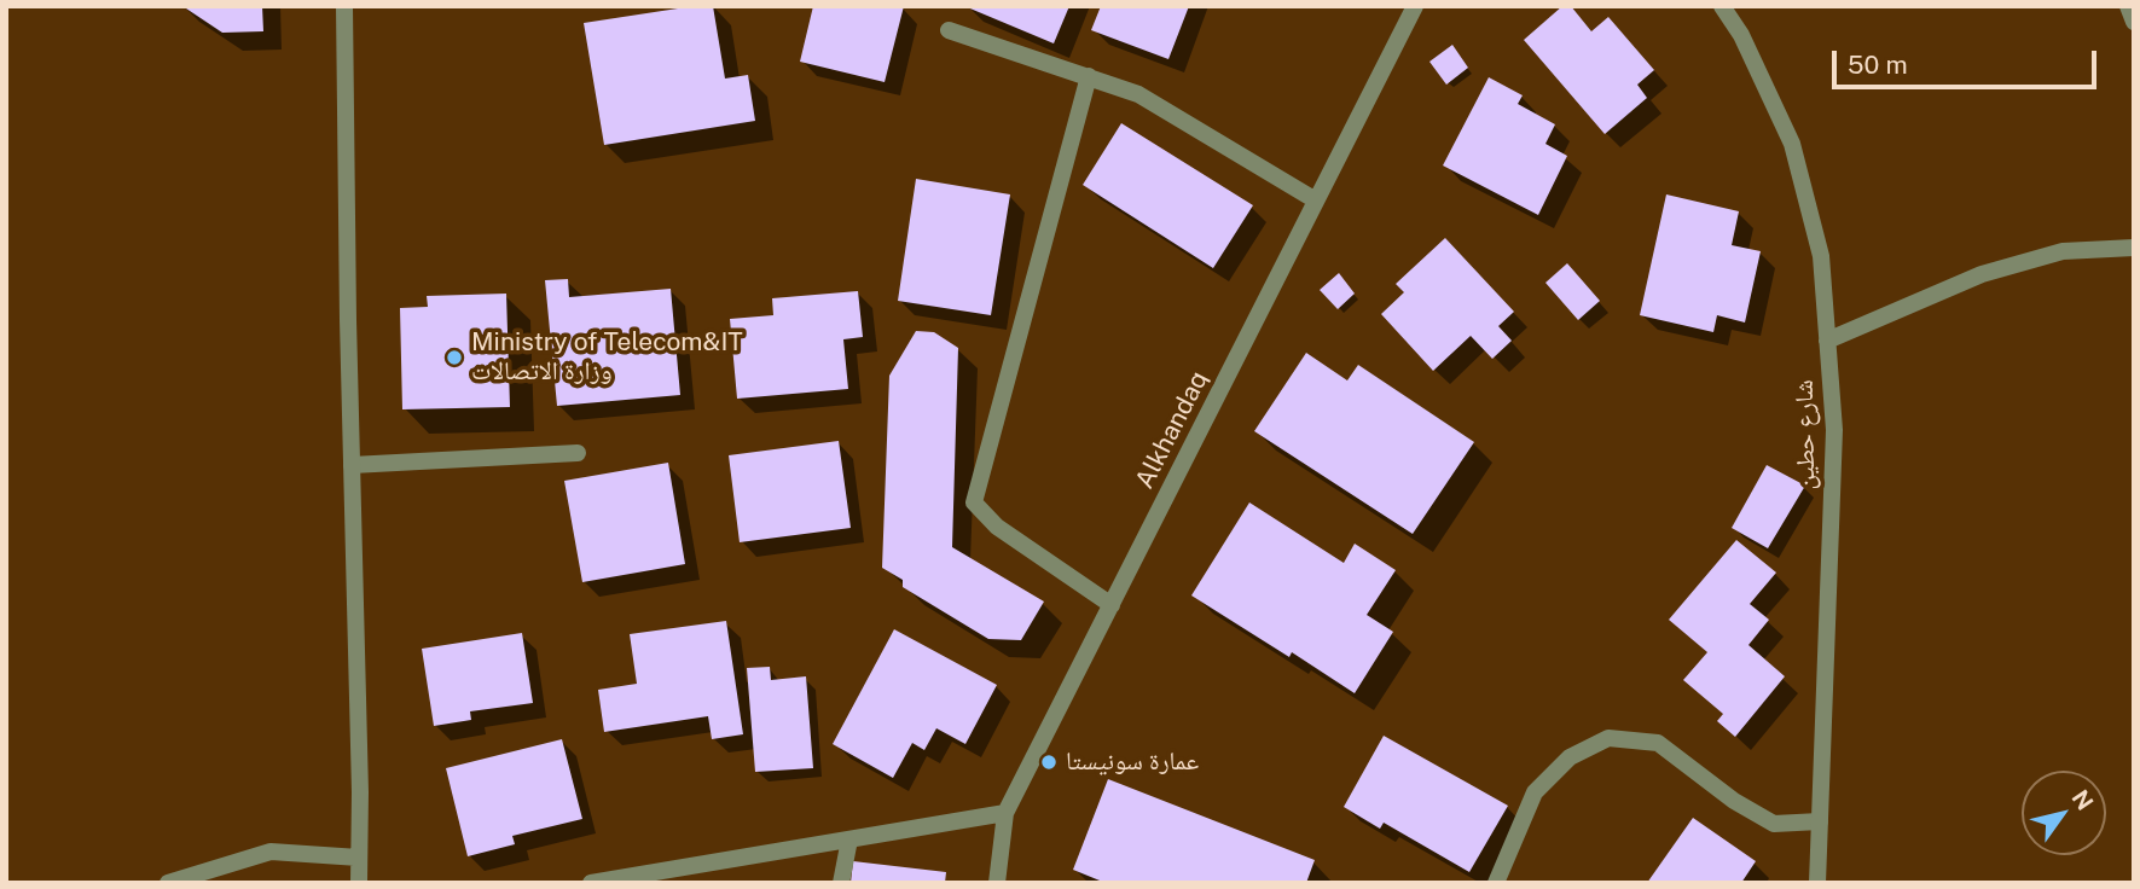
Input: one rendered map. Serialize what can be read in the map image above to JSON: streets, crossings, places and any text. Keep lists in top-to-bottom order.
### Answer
{
  "streets": {
    "street": ["Alkhandaq", "شارع حطين"]
  },
  "places": ["Ministry of Telecom&IT وزارة الاتصالات", "عمارة سونيستا"],
  "scale_bar": "50 m",
  "north": "top right"
}
